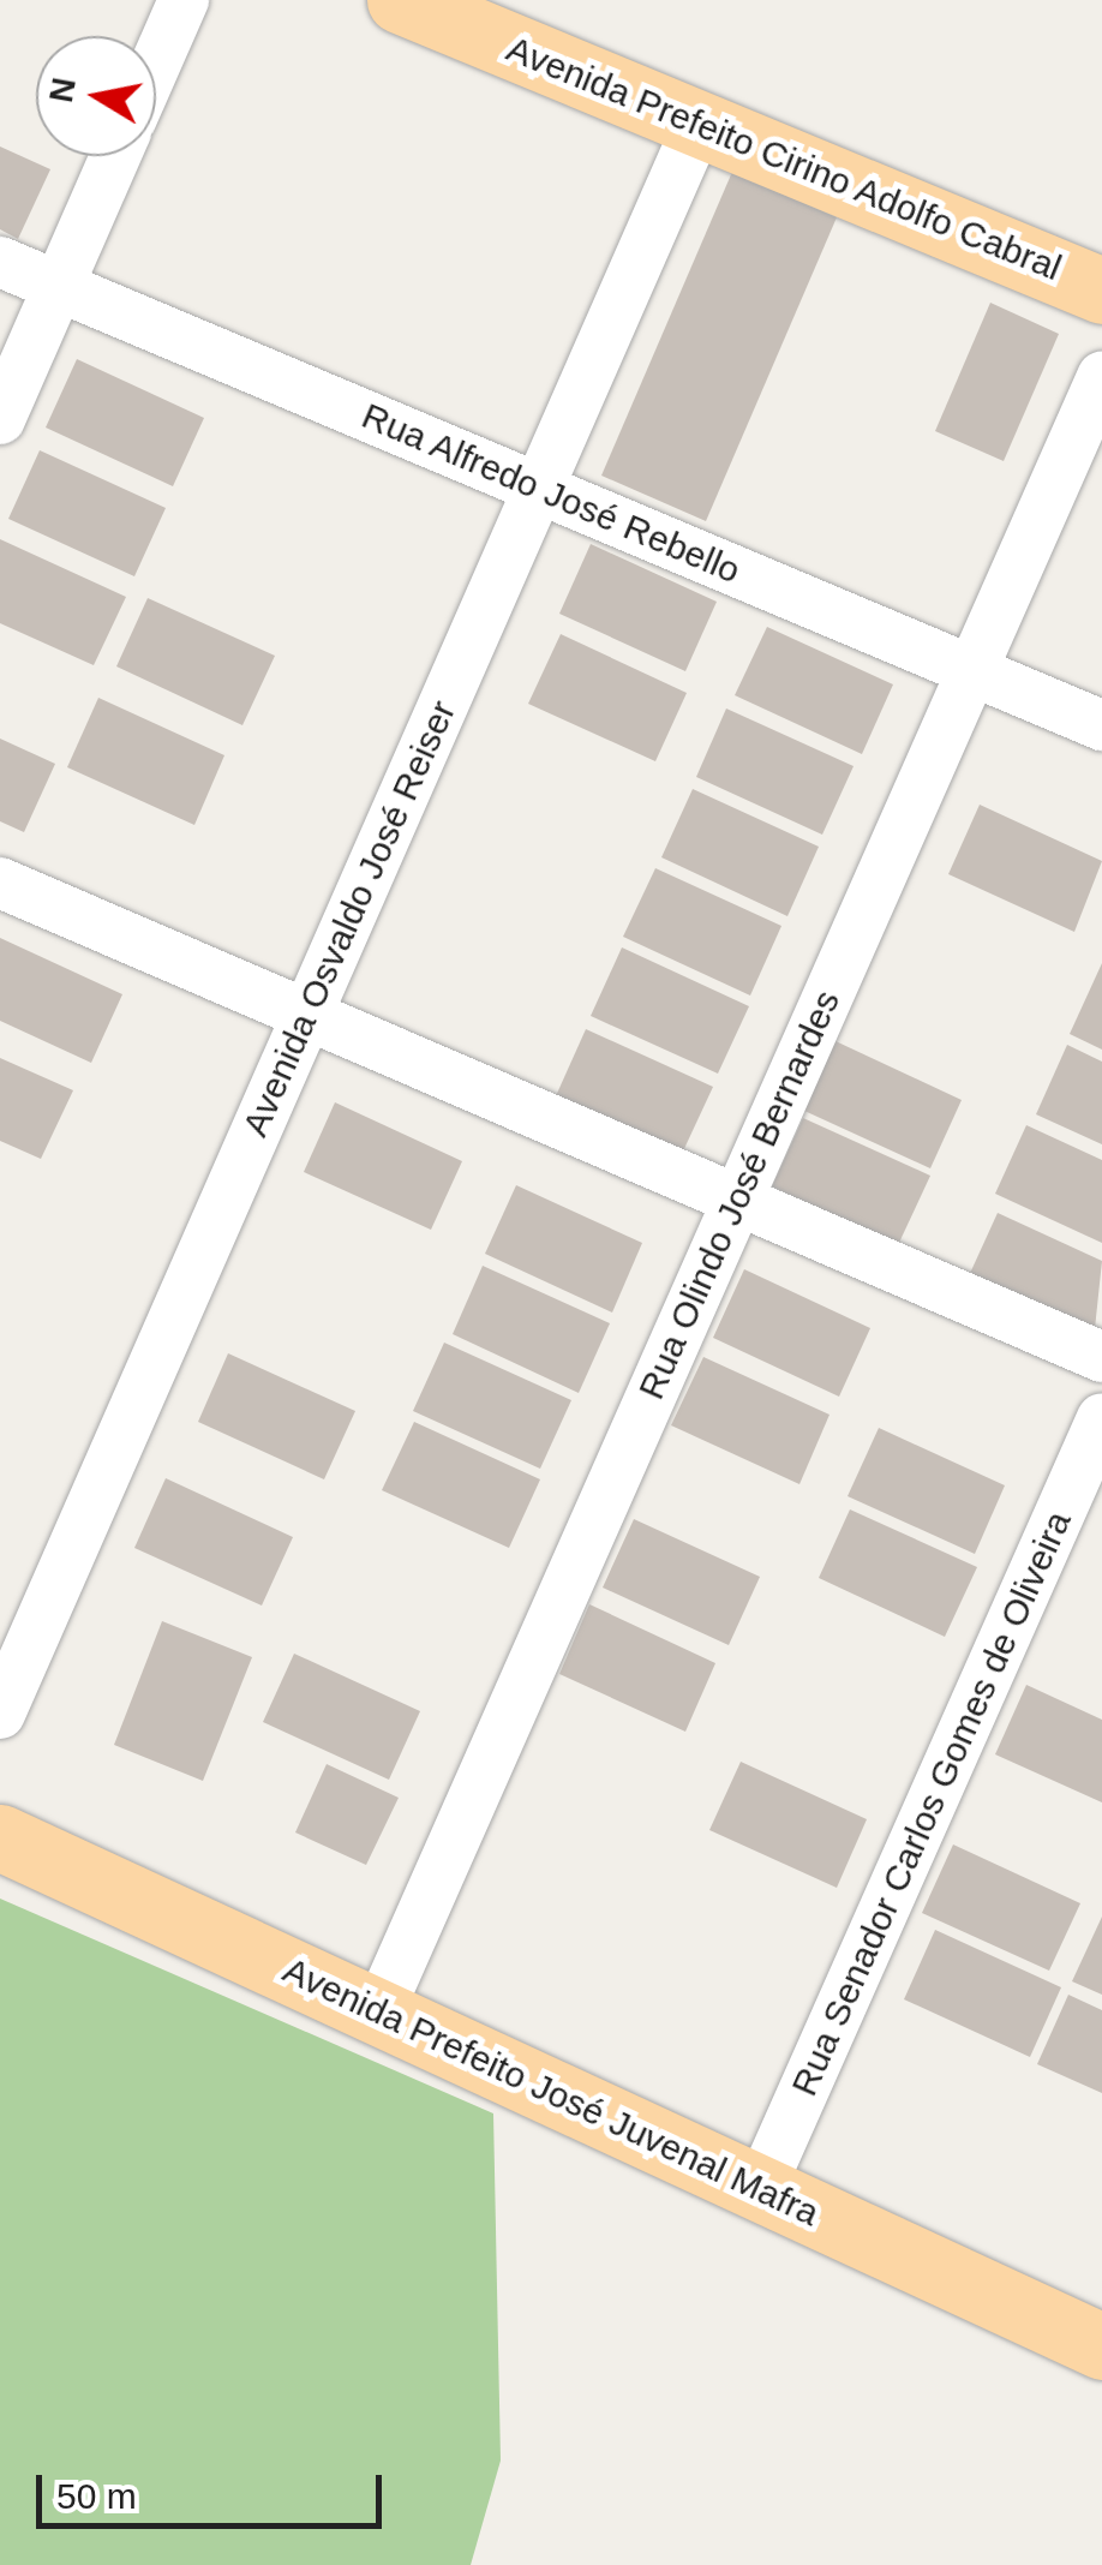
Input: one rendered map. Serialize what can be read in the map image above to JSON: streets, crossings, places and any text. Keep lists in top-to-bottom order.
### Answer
{
  "streets": {
    "main road": ["Avenida Prefeito Cirino Adolfo Cabral", "Avenida Prefeito José Juvenal Mafra"],
    "street": [
      "Rua Alfredo José Rebello",
      "Avenida Osvaldo José Reiser",
      "Rua Olindo José Bernardes",
      "Rua Senador Carlos Gomes de Oliveira"
    ]
  },
  "crossings": [
    ["Avenida Prefeito Cirino Adolfo Cabral", "Avenida Osvaldo José Reiser"],
    ["Rua Alfredo José Rebello", "Avenida Osvaldo José Reiser"],
    ["Rua Alfredo José Rebello", "Rua Olindo José Bernardes"],
    ["Rua Olindo José Bernardes", "Avenida Prefeito José Juvenal Mafra"],
    ["Rua Senador Carlos Gomes de Oliveira", "Avenida Prefeito José Juvenal Mafra"]
  ],
  "scale_bar": "50 m",
  "north": "left"
}
